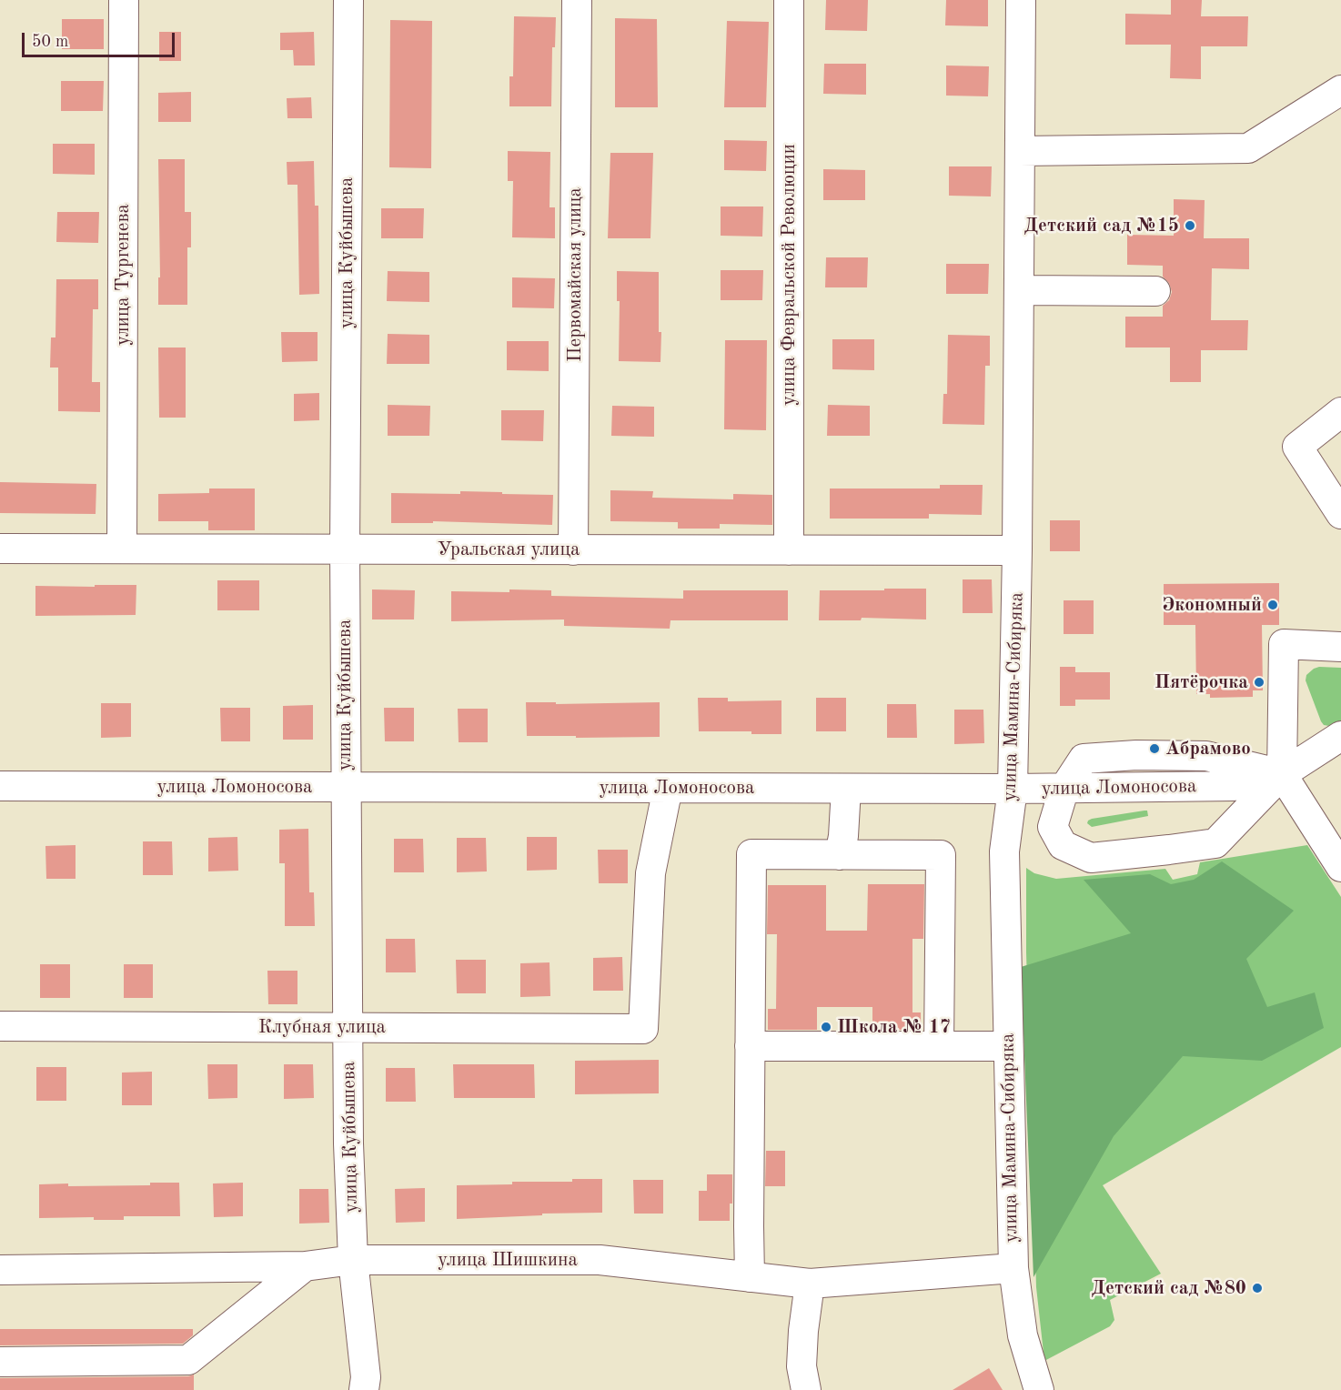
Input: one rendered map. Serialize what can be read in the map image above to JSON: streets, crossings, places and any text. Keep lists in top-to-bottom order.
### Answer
{
  "streets": {
    "street": [
      "улица Куйбышева",
      "улица Тургенева",
      "Первомайская улица",
      "улица Февральской Революции",
      "Уральская улица",
      "улица Мамина-Сибиряка",
      "улица Ломоносова",
      "Клубная улица",
      "улица Шишкина"
    ]
  },
  "crossings": [
    ["улица Куйбышева", "Уральская улица"],
    ["улица Куйбышева", "улица Ломоносова"],
    ["улица Куйбышева", "Клубная улица"],
    ["улица Куйбышева", "улица Шишкина"],
    ["улица Тургенева", "Уральская улица"],
    ["Первомайская улица", "Уральская улица"],
    ["улица Февральской Революции", "Уральская улица"],
    ["Уральская улица", "улица Мамина-Сибиряка"],
    ["улица Мамина-Сибиряка", "улица Ломоносова"],
    ["улица Мамина-Сибиряка", "улица Шишкина"],
    ["улица Ломоносова", "Клубная улица"]
  ],
  "places": [
    "Детский сад №15",
    "Экономный",
    "Пятёрочка",
    "Абрамово",
    "Школа № 17",
    "Детский сад №80"
  ],
  "scale_bar": "50 m"
}
